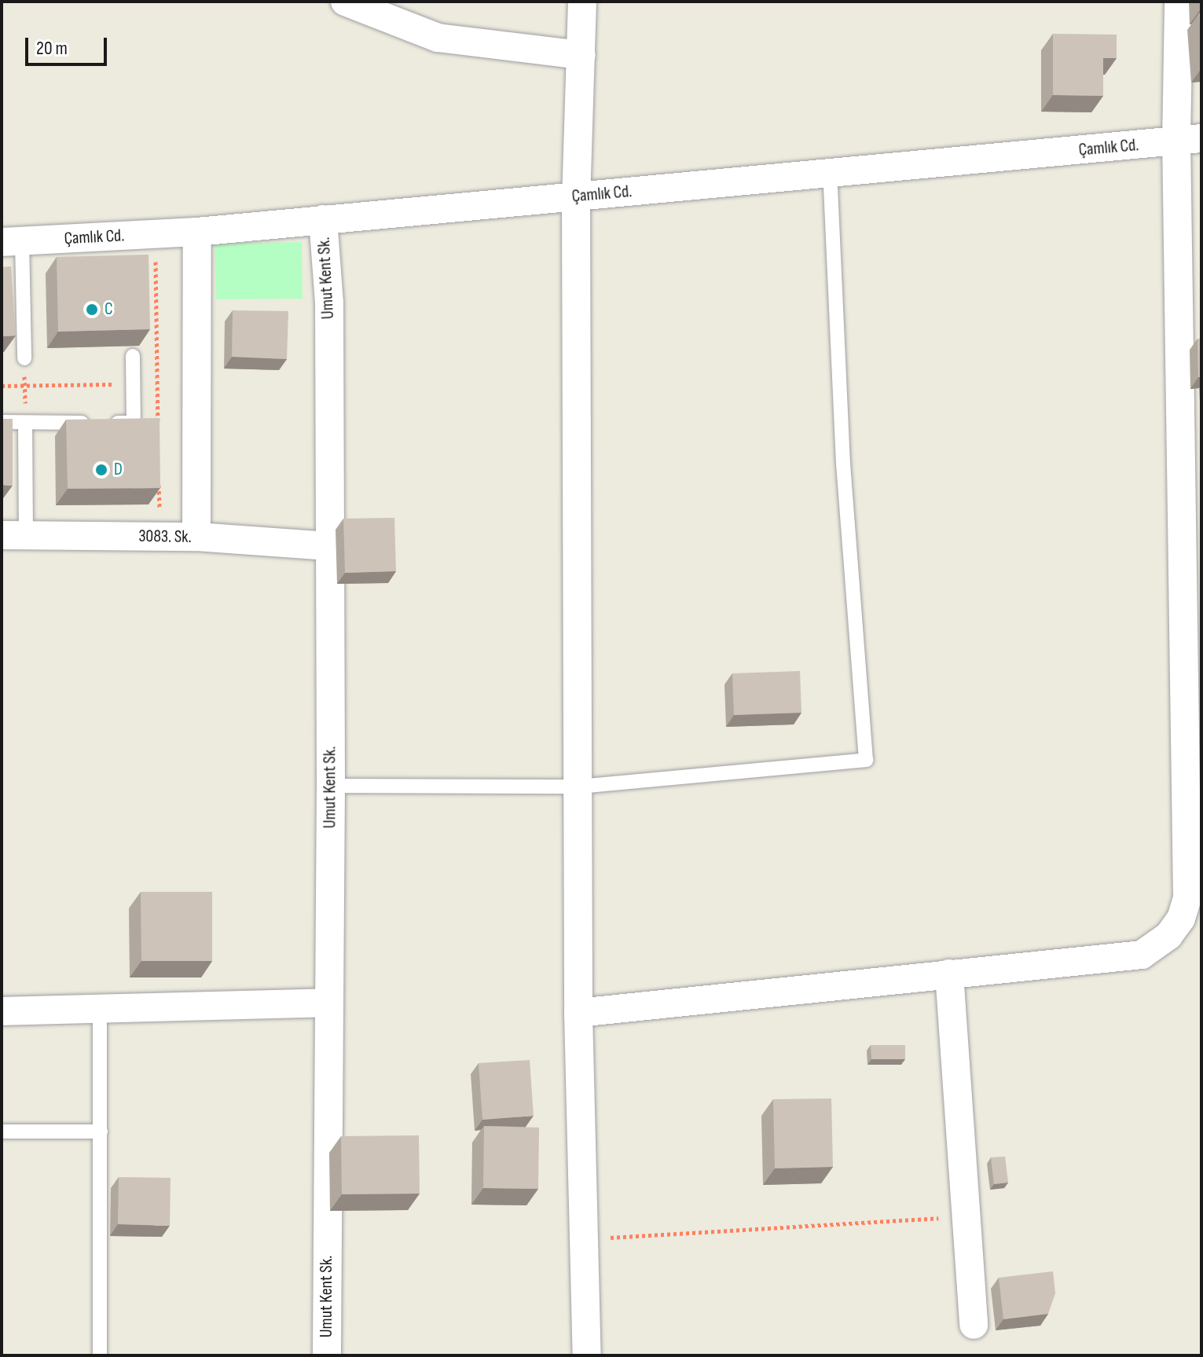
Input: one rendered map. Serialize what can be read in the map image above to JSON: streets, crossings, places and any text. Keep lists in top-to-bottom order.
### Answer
{
  "streets": {
    "street": ["Çamlık Cd.", "Umut Kent Sk.", "3083. Sk."]
  },
  "crossings": [
    ["Çamlık Cd.", "Umut Kent Sk."],
    ["Umut Kent Sk.", "3083. Sk."]
  ],
  "places": ["C", "D"],
  "scale_bar": "20 m"
}
